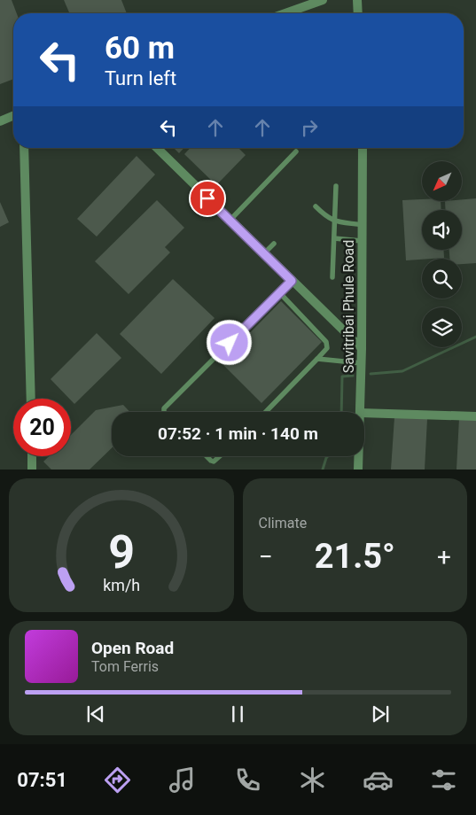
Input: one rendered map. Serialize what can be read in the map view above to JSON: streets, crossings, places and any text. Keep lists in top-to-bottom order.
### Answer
{
  "streets": {
    "street": ["Savitribai Phule Road"]
  },
  "north": "bottom left",
  "page": {
    "turn": ["60 m", "Turn left"],
    "limit": "20",
    "trip": "07:52 · 1 min · 140 m",
    "tile": "Climate",
    "heat": ["−", "21.5°", "+"],
    "song": ["Open Road", "Tom Ferris"],
    "tabs": "07:51",
    "gauge": ["9", "km/h"]
  }
}
